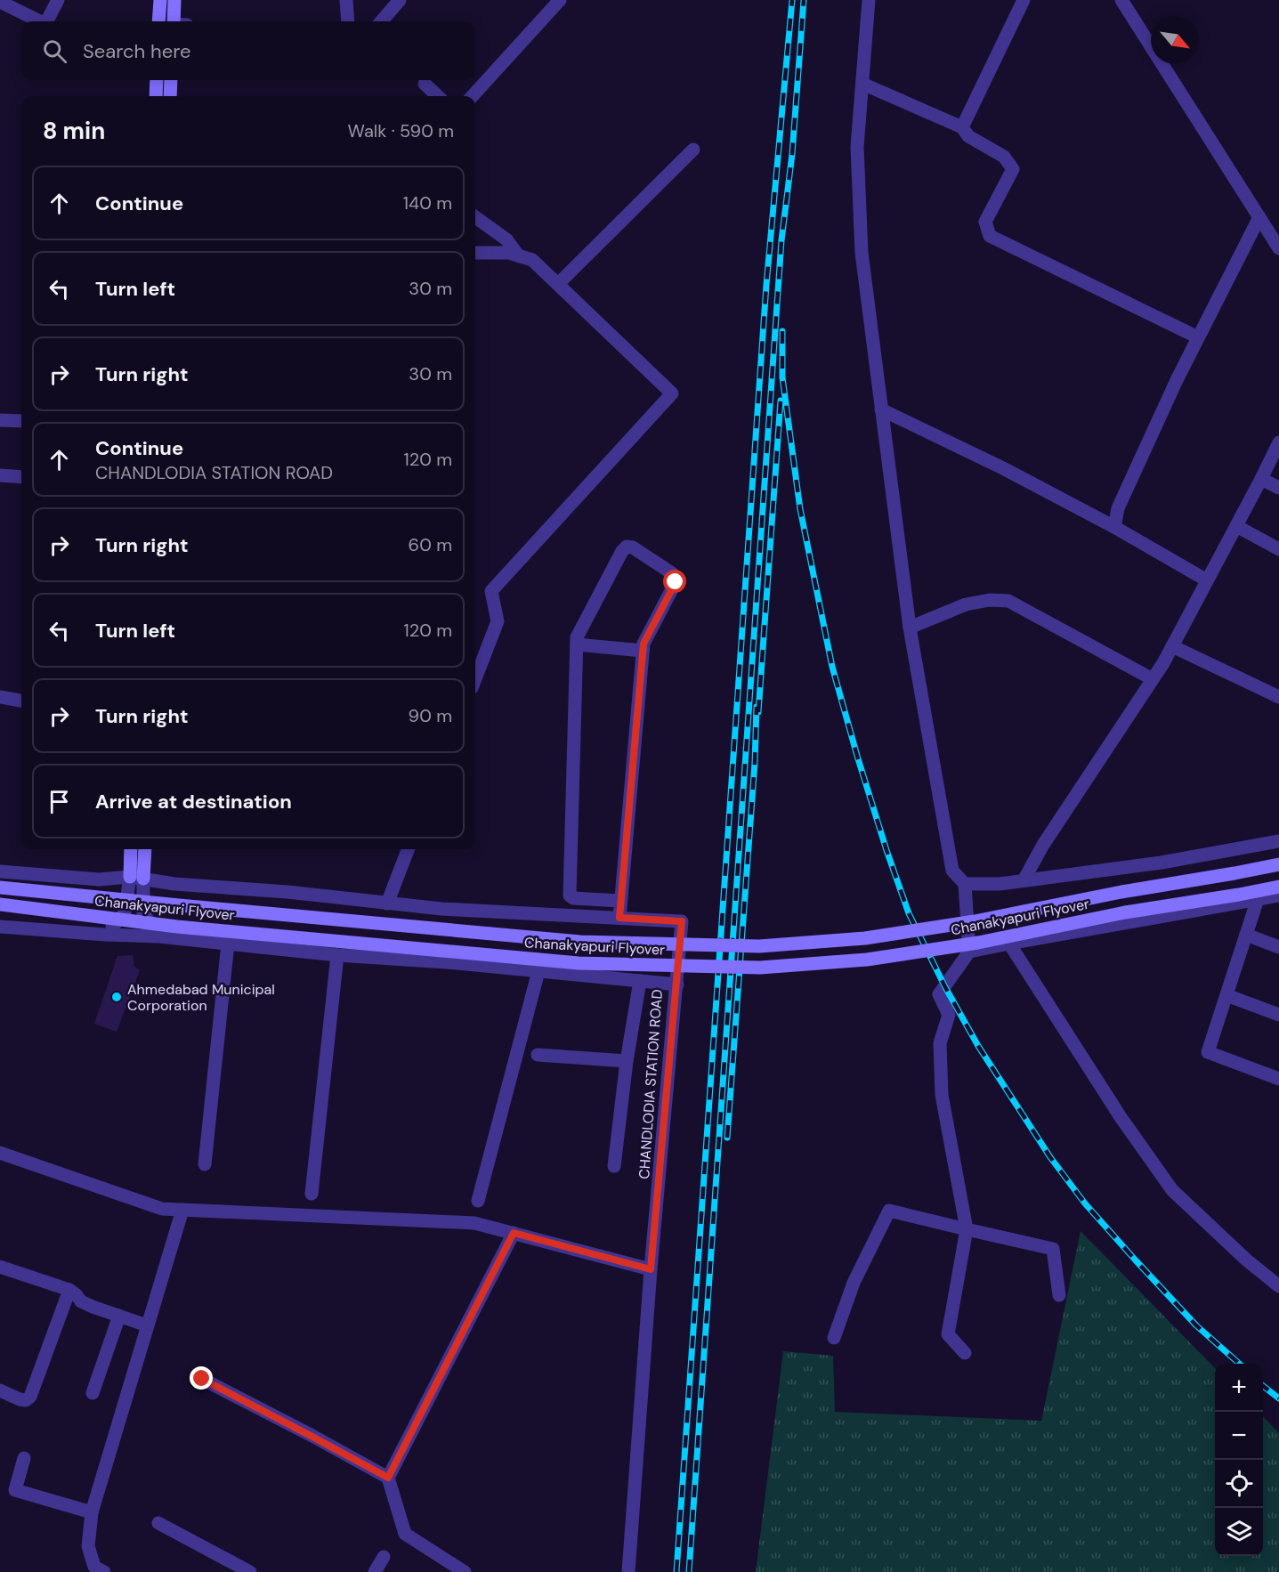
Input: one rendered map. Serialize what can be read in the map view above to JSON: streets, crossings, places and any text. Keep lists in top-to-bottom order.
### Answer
{
  "streets": {
    "main road": ["Chanakyapuri Flyover"],
    "street": ["CHANDLODIA STATION ROAD"]
  },
  "places": ["Ahmedabad Municipal Corporation"],
  "north": "bottom right",
  "page": {
    "search": "Search here",
    "heading": ["8 min", "Walk · 590 m"],
    "list": [
      ["Continue", "140 m"],
      ["Turn left", "30 m"],
      ["Turn right", "30 m"],
      ["Continue", "CHANDLODIA STATION ROAD", "120 m"],
      ["Turn right", "60 m"],
      ["Turn left", "120 m"],
      ["Turn right", "90 m"],
      "Arrive at destination"
    ],
    "map_buttons": ["+", "−"]
  }
}
